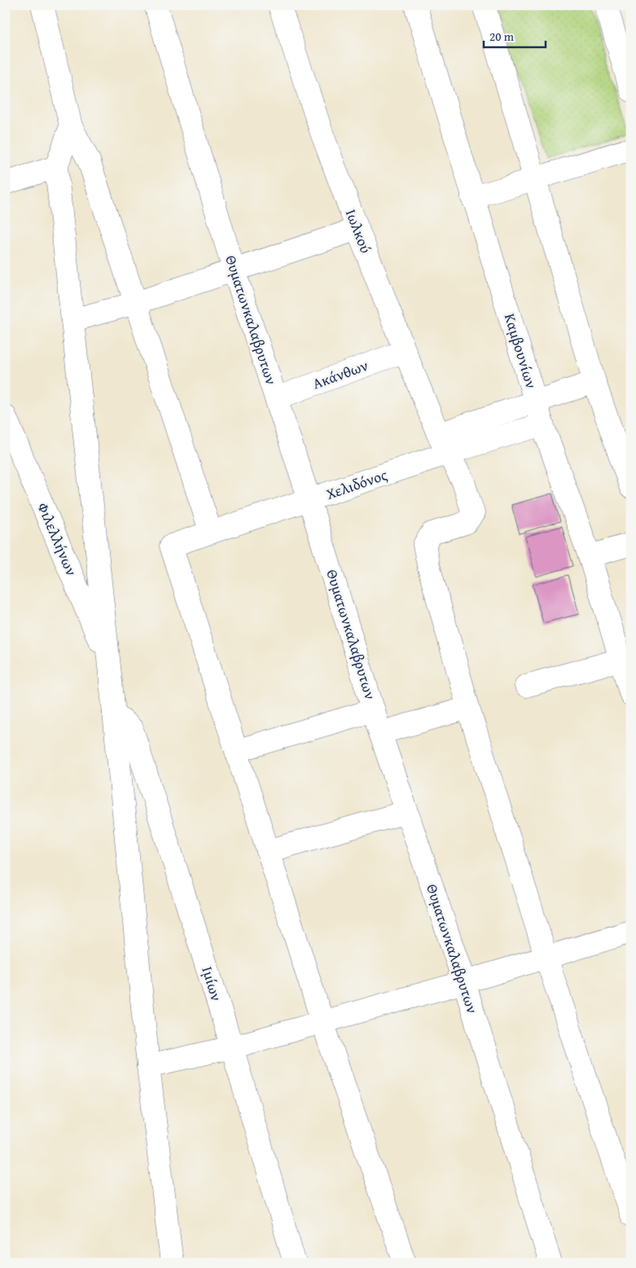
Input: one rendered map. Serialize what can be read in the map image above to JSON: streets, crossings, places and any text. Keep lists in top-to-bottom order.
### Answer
{
  "streets": {
    "street": [
      "Ιωλκού",
      "Θυματωνκαλαβρυτων",
      "Καμβουνίων",
      "Ακάνθων",
      "Χελιδόνος",
      "Φιλελλήνων",
      "Ιμίων"
    ]
  },
  "crossings": [
    ["Ιωλκού", "Ακάνθων"],
    ["Ιωλκού", "Χελιδόνος"],
    ["Θυματωνκαλαβρυτων", "Ακάνθων"],
    ["Θυματωνκαλαβρυτων", "Χελιδόνος"],
    ["Καμβουνίων", "Χελιδόνος"]
  ],
  "scale_bar": "20 m"
}
